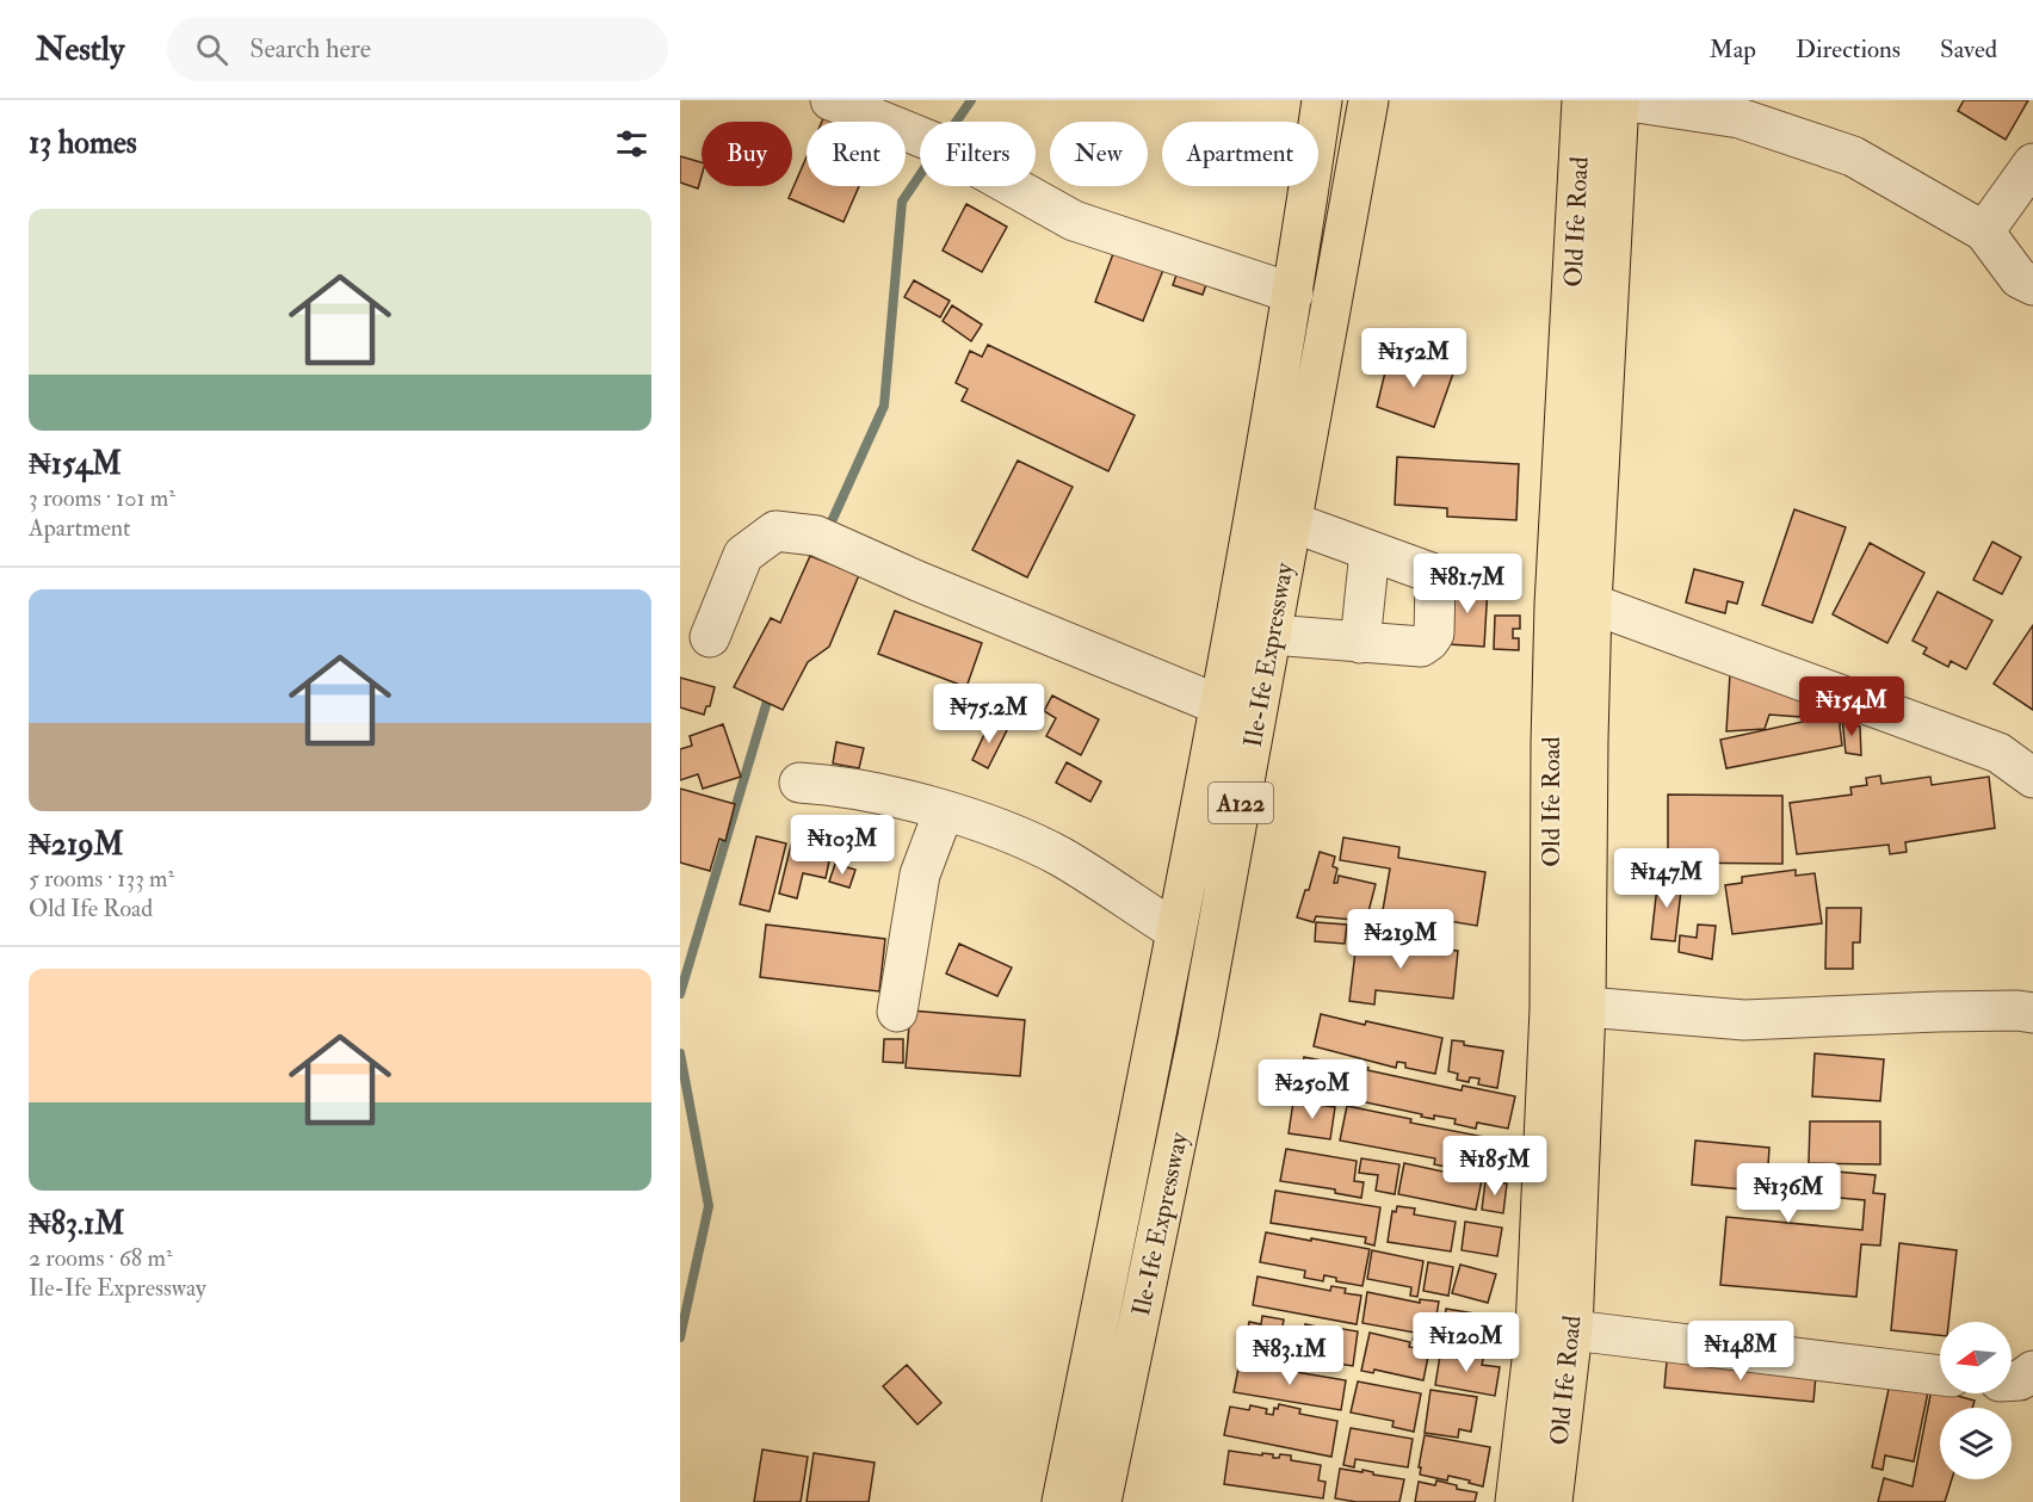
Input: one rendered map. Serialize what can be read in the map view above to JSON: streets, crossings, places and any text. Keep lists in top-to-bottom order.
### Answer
{
  "streets": {
    "main road": ["Old Ife Road", "Ile-Ife Expressway", "A122"]
  },
  "north": "left",
  "page": {
    "header": "Nestly",
    "search": "Search here",
    "nav": ["Map", "Directions", "Saved"],
    "heading": "13 homes",
    "chip": [
      "Buy",
      "Rent",
      "Filters",
      "New",
      "Apartment"
    ],
    "list": [
      {
        "name": "₦154M",
        "note": "3 rooms · 101 m² · Apartment"
      },
      {
        "name": "₦219M",
        "note": "5 rooms · 133 m² · Old Ife Road"
      },
      {
        "name": "₦83.1M",
        "note": "2 rooms · 68 m² · Ile-Ife Expressway"
      }
    ],
    "price": [
      "₦152M",
      "₦81.7M",
      "₦154M",
      "₦75.2M",
      "₦103M",
      "₦147M",
      "₦219M",
      "₦250M",
      "₦185M",
      "₦136M",
      "₦120M",
      "₦148M",
      "₦83.1M"
    ]
  }
}
